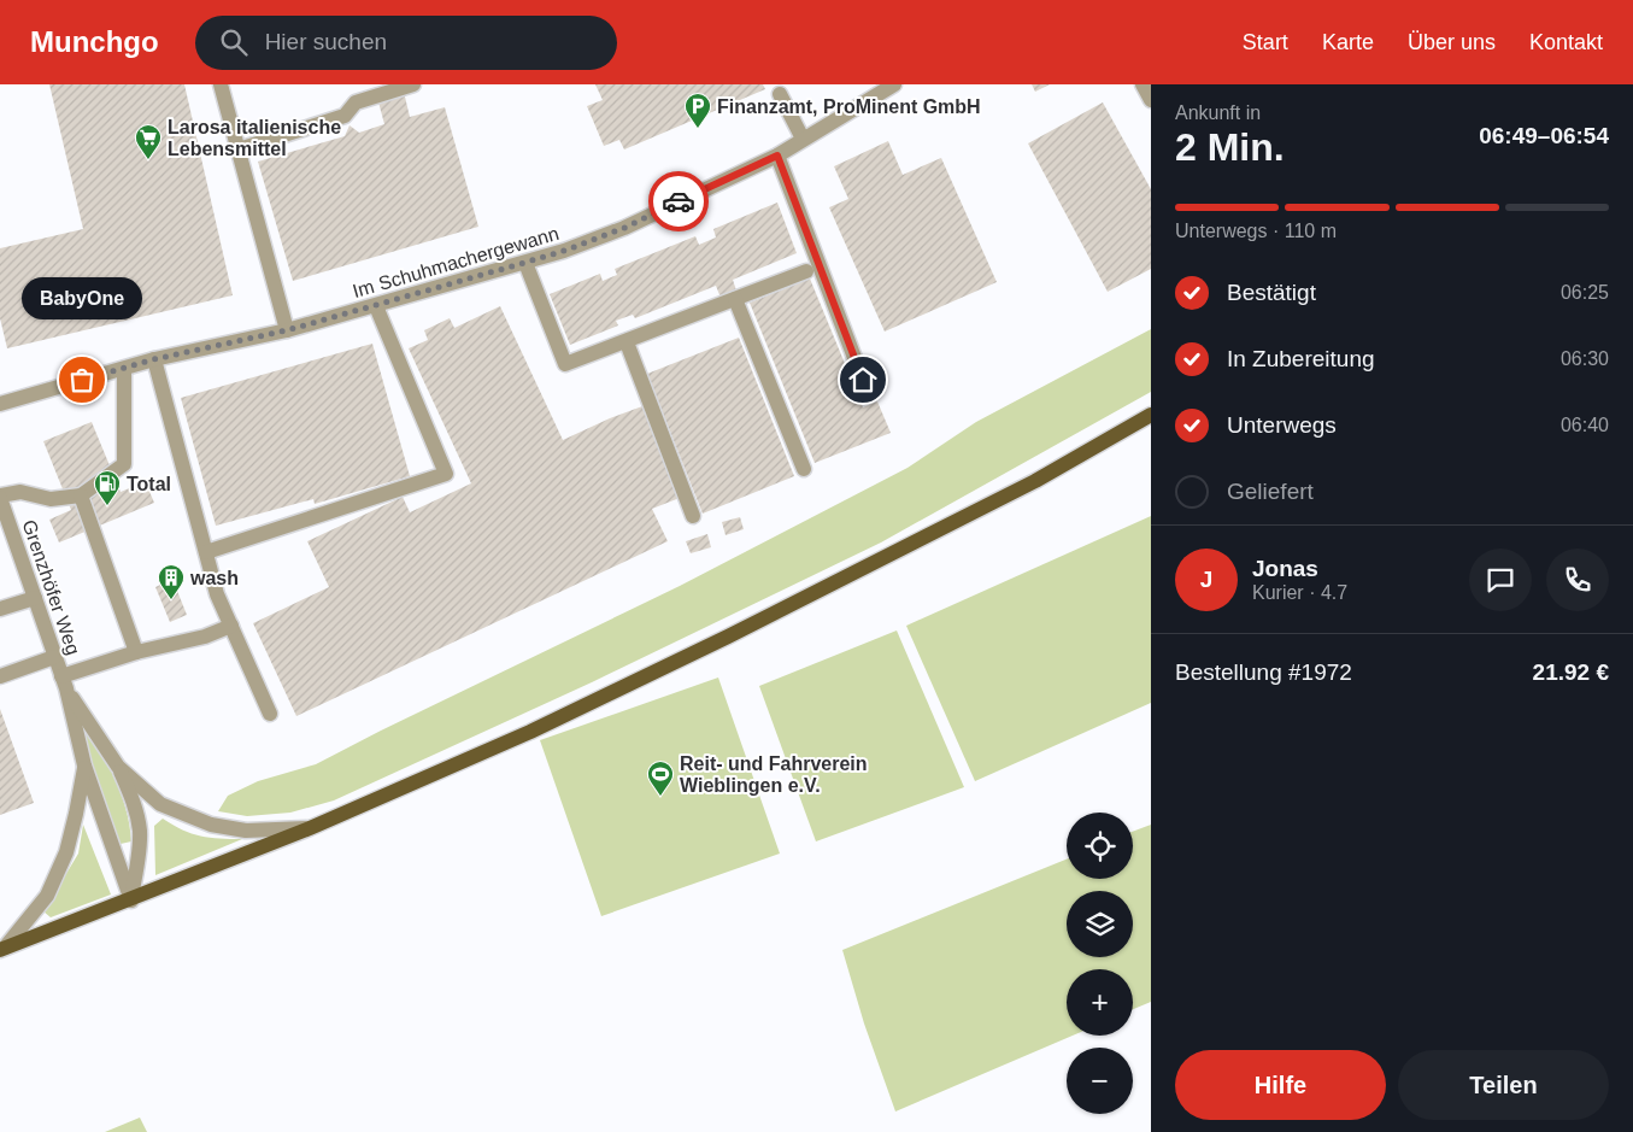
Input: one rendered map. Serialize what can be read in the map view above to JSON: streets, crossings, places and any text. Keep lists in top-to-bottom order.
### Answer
{
  "streets": {
    "street": ["Im Schuhmachergewann", "Grenzhöfer Weg"]
  },
  "places": {
    "parking": ["Finanzamt, ProMinent GmbH"],
    "supermarket": ["Larosa italienische Lebensmittel"],
    "other": ["BabyOne"],
    "fuel station": ["Total"],
    "building": ["wash"],
    "sports": ["Reit- und Fahrverein Wieblingen e.V."]
  },
  "page": {
    "header": "Munchgo",
    "search": "Hier suchen",
    "nav": [
      "Start",
      "Karte",
      "Über uns",
      "Kontakt"
    ],
    "heading": ["2 Min.", "Ankunft in", "06:49–06:54"],
    "panel": [
      "Jonas",
      "Kurier · 4.7",
      "Bestellung #1972",
      "21.92 €"
    ],
    "bar": "Unterwegs · 110 m",
    "list": [
      ["Bestätigt", "06:25"],
      ["In Zubereitung", "06:30"],
      ["Unterwegs", "06:40"],
      "Geliefert"
    ],
    "bubble": "BabyOne",
    "round": "J",
    "map_buttons": ["+", "−"],
    "buttons": ["Hilfe", "Teilen"]
  }
}
